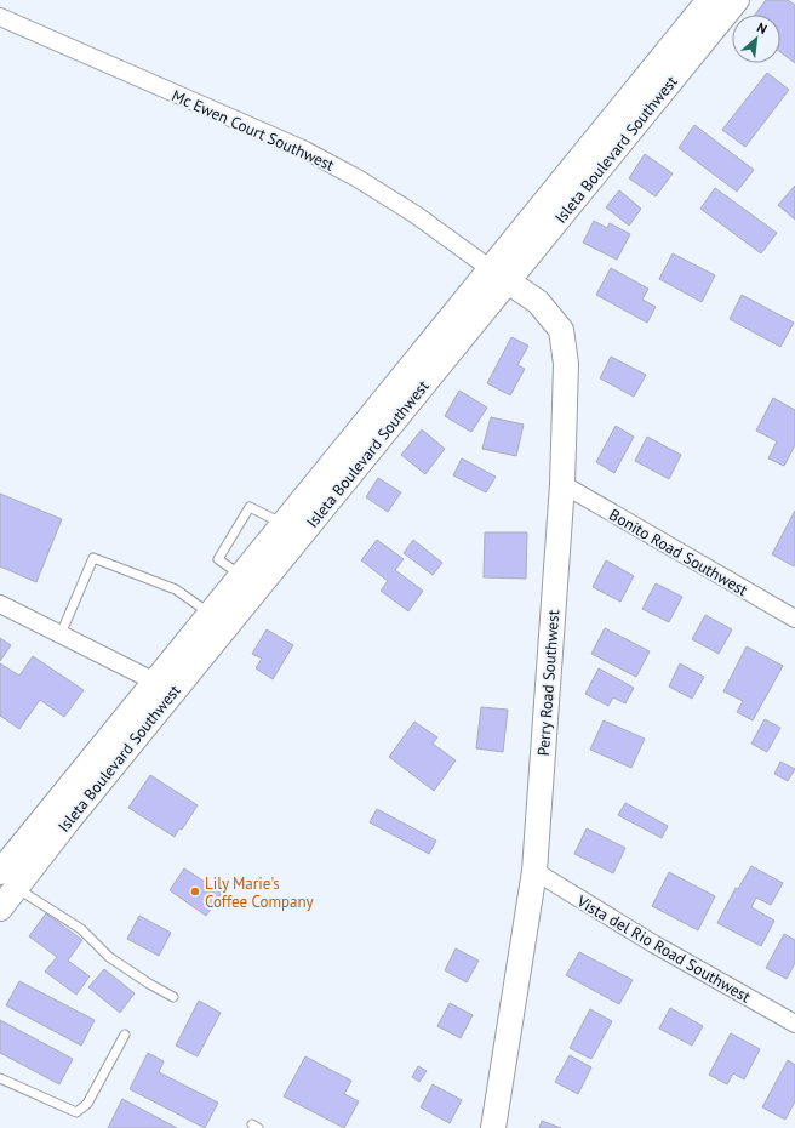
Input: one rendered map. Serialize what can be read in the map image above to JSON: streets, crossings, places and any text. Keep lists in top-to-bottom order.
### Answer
{
  "streets": {
    "main road": ["Isleta Boulevard Southwest", "Perry Road Southwest"],
    "street": ["Mc Ewen Court Southwest", "Bonito Road Southwest", "Vista del Rio Road Southwest"]
  },
  "crossings": [
    ["Mc Ewen Court Southwest", "Isleta Boulevard Southwest"],
    ["Mc Ewen Court Southwest", "Perry Road Southwest"],
    ["Isleta Boulevard Southwest", "Perry Road Southwest"],
    ["Bonito Road Southwest", "Perry Road Southwest"],
    ["Perry Road Southwest", "Vista del Rio Road Southwest"]
  ],
  "places": ["Lily Marie's Coffee Company"],
  "north": "top right"
}
